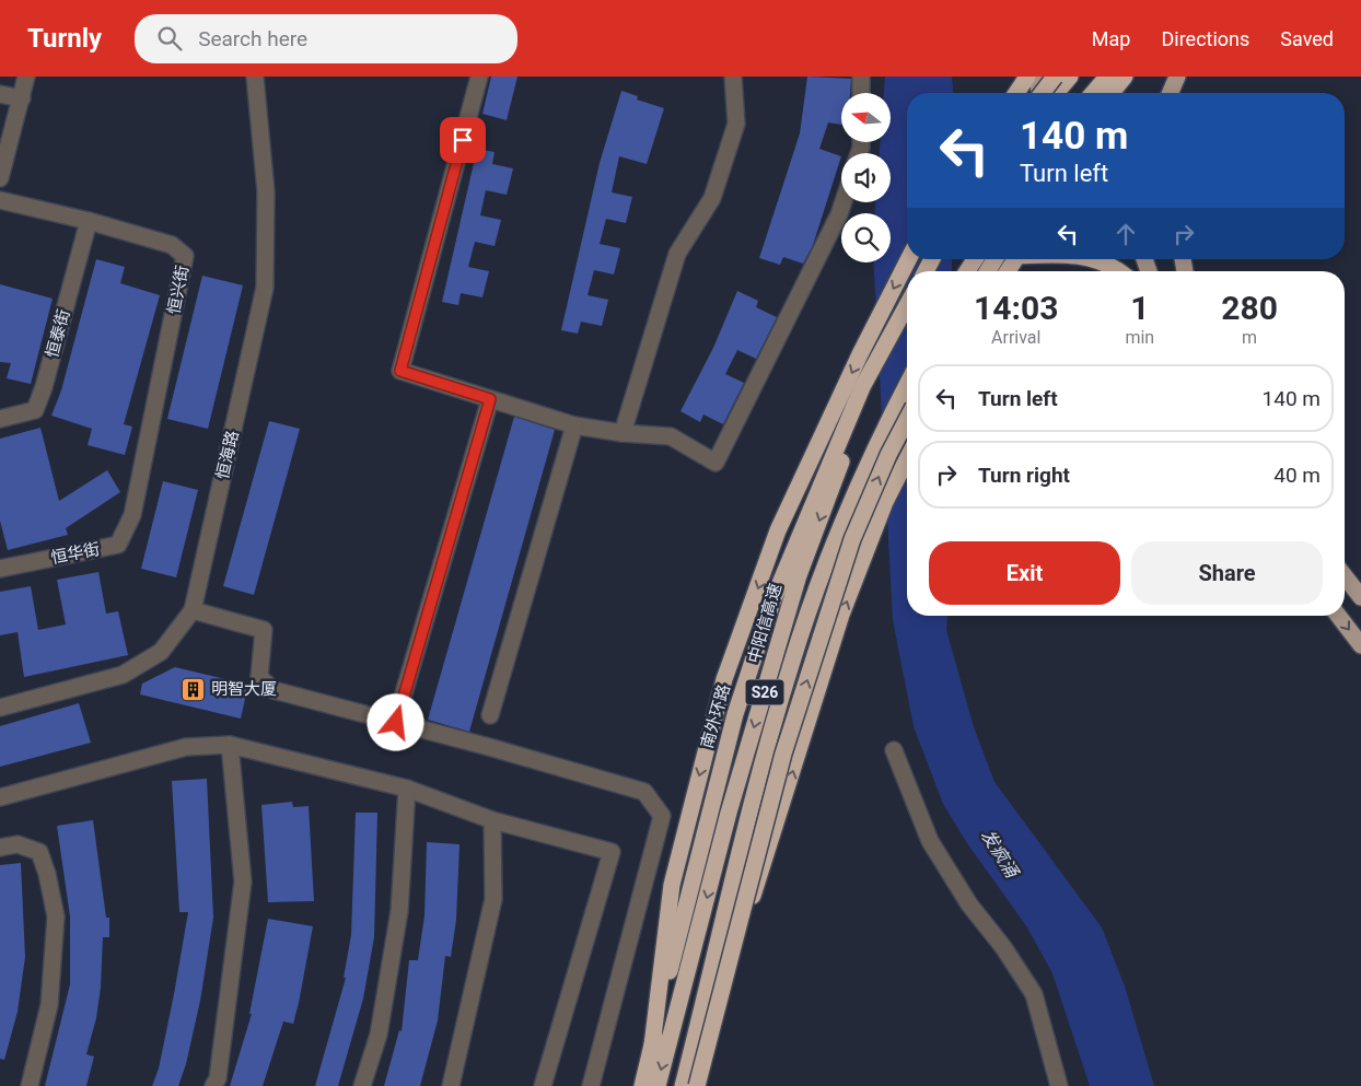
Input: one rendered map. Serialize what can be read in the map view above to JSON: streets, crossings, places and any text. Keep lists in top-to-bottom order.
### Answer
{
  "streets": {
    "highway": ["中阳信高速", "S26", "南外环路"],
    "street": [
      "恒兴街",
      "恒泰街",
      "恒海路",
      "恒华街"
    ]
  },
  "crossings": [
    ["恒兴街", "恒泰街"],
    ["恒兴街", "恒华街"]
  ],
  "water": ["发疯涌"],
  "places": {
    "building": ["明智大厦"]
  },
  "north": "left",
  "page": {
    "header": "Turnly",
    "search": "Search here",
    "nav": ["Map", "Directions", "Saved"],
    "turn": ["140 m", "Turn left"],
    "eta": [
      "14:03",
      "Arrival",
      "1",
      "min",
      "280",
      "m"
    ],
    "list": [
      {
        "name": "Turn left",
        "value": "140 m"
      },
      {
        "name": "Turn right",
        "value": "40 m"
      }
    ],
    "buttons": ["Exit", "Share"]
  }
}
